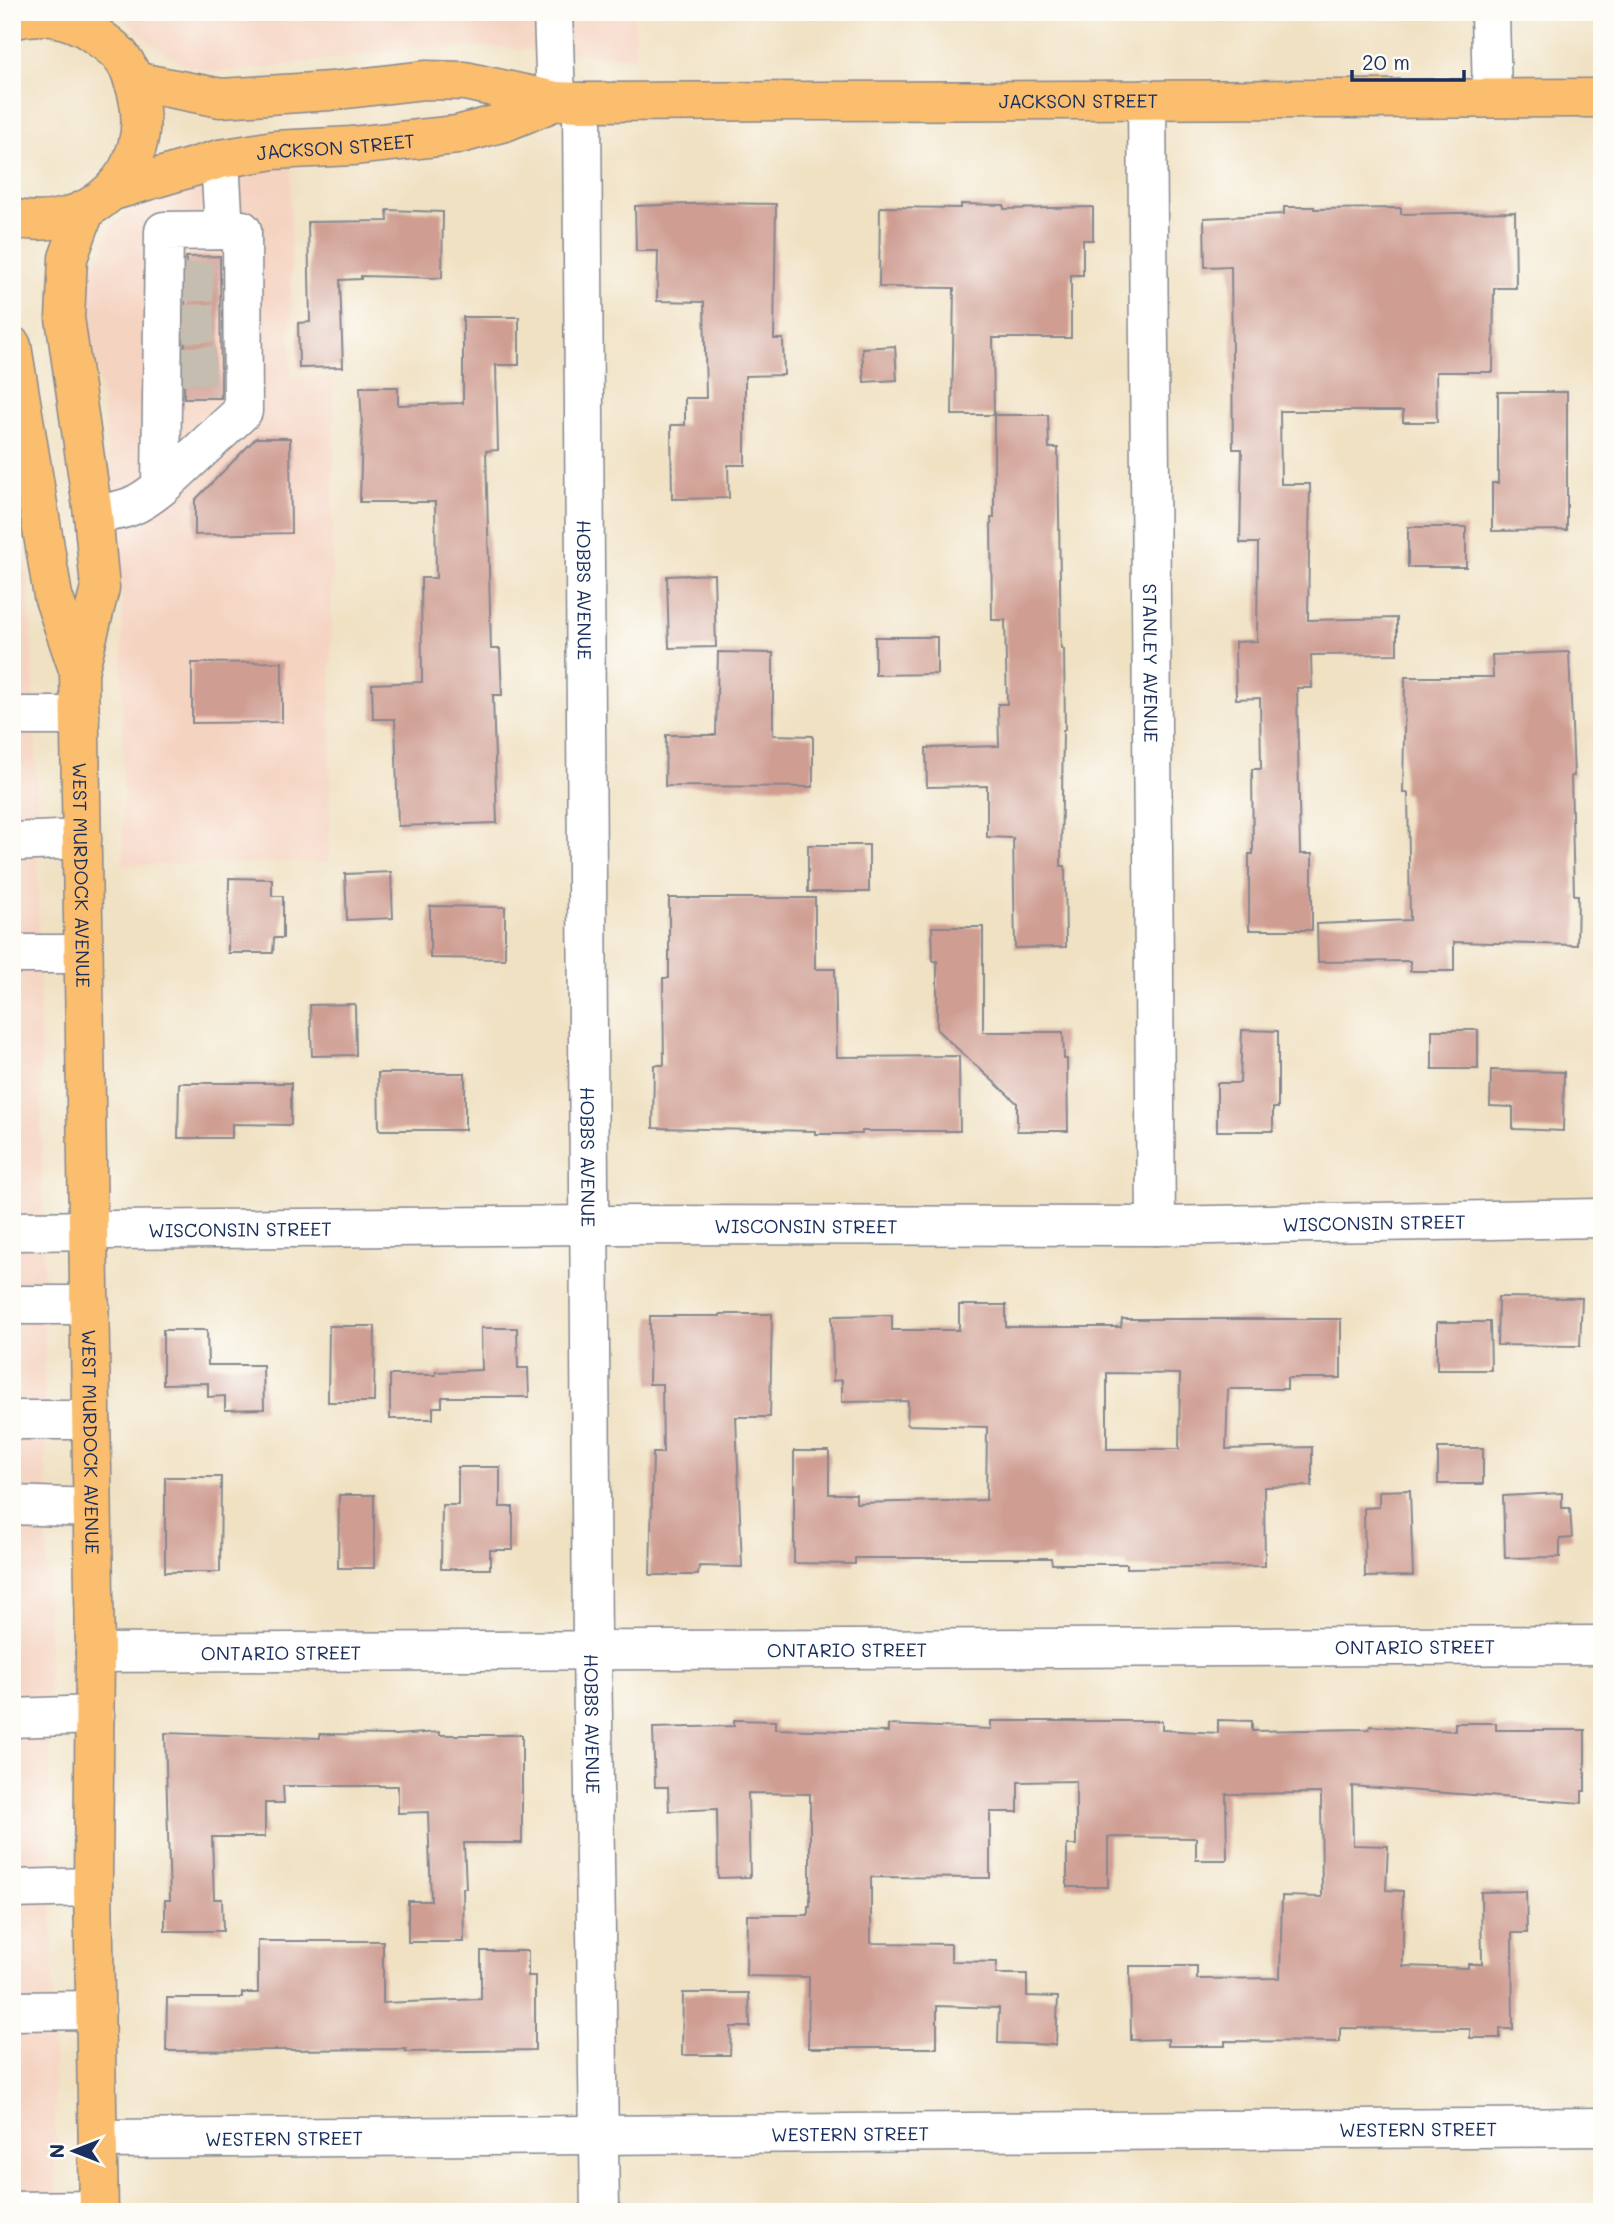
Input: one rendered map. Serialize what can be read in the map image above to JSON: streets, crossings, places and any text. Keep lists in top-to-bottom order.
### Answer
{
  "streets": {
    "main road": ["JACKSON STREET", "WEST MURDOCK AVENUE"],
    "street": [
      "HOBBS AVENUE",
      "STANLEY AVENUE",
      "WISCONSIN STREET",
      "ONTARIO STREET",
      "WESTERN STREET"
    ]
  },
  "crossings": [
    ["JACKSON STREET", "HOBBS AVENUE"],
    ["JACKSON STREET", "STANLEY AVENUE"],
    ["JACKSON STREET", "WEST MURDOCK AVENUE"],
    ["HOBBS AVENUE", "WISCONSIN STREET"],
    ["HOBBS AVENUE", "ONTARIO STREET"],
    ["HOBBS AVENUE", "WESTERN STREET"],
    ["STANLEY AVENUE", "WISCONSIN STREET"],
    ["WEST MURDOCK AVENUE", "WISCONSIN STREET"],
    ["WEST MURDOCK AVENUE", "ONTARIO STREET"],
    ["WEST MURDOCK AVENUE", "WESTERN STREET"]
  ],
  "scale_bar": "20 m",
  "north": "left"
}
